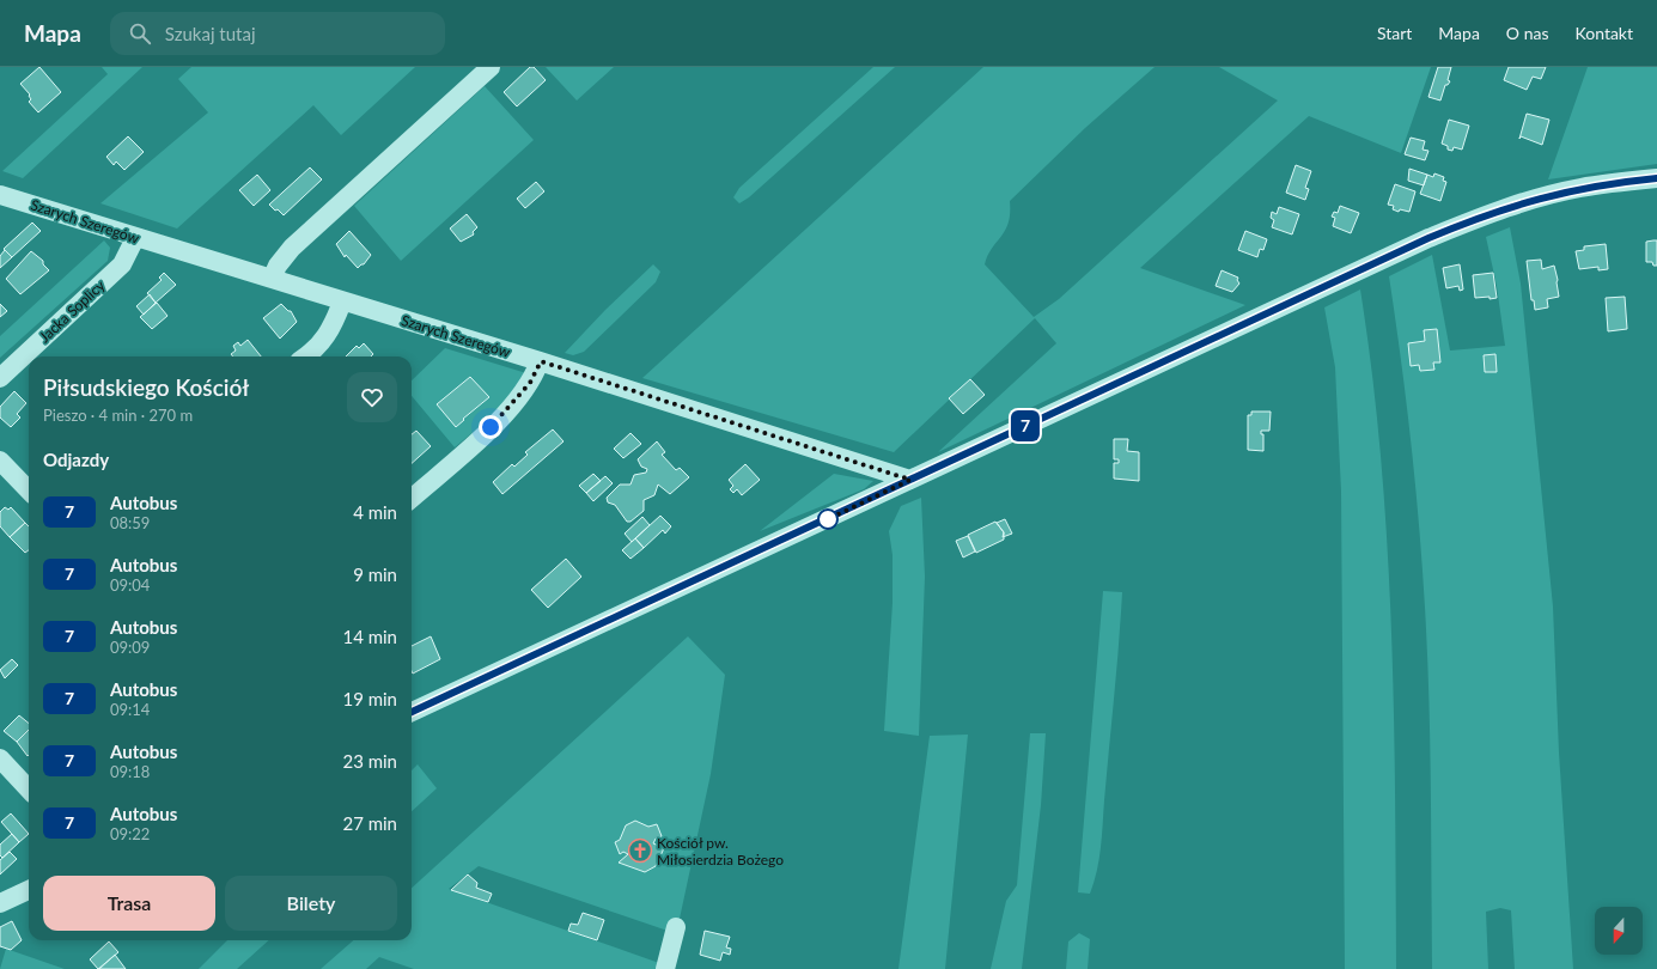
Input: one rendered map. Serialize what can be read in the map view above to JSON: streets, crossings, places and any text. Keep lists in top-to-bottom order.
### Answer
{
  "streets": {
    "street": ["Szarych Szeregów", "Jacka Soplicy"]
  },
  "crossings": [
    ["Szarych Szeregów", "Jacka Soplicy"]
  ],
  "places": {
    "church": ["Kościół pw. Miłosierdzia Bożego"]
  },
  "lines": ["bus line 7"],
  "north": "bottom",
  "page": {
    "header": "Mapa",
    "search": "Szukaj tutaj",
    "nav": [
      "Start",
      "Mapa",
      "O nas",
      "Kontakt"
    ],
    "on_map": "7",
    "heading": [
      ["Piłsudskiego Kościół", "Pieszo · 4 min · 270 m"],
      "Odjazdy"
    ],
    "list": [
      {
        "mark": "7",
        "name": "Autobus",
        "note": "08:59",
        "value": "4 min"
      },
      {
        "mark": "7",
        "name": "Autobus",
        "note": "09:04",
        "value": "9 min"
      },
      {
        "mark": "7",
        "name": "Autobus",
        "note": "09:09",
        "value": "14 min"
      },
      {
        "mark": "7",
        "name": "Autobus",
        "note": "09:14",
        "value": "19 min"
      },
      {
        "mark": "7",
        "name": "Autobus",
        "note": "09:18",
        "value": "23 min"
      },
      {
        "mark": "7",
        "name": "Autobus",
        "note": "09:22",
        "value": "27 min"
      }
    ],
    "buttons": ["Trasa", "Bilety"]
  }
}
